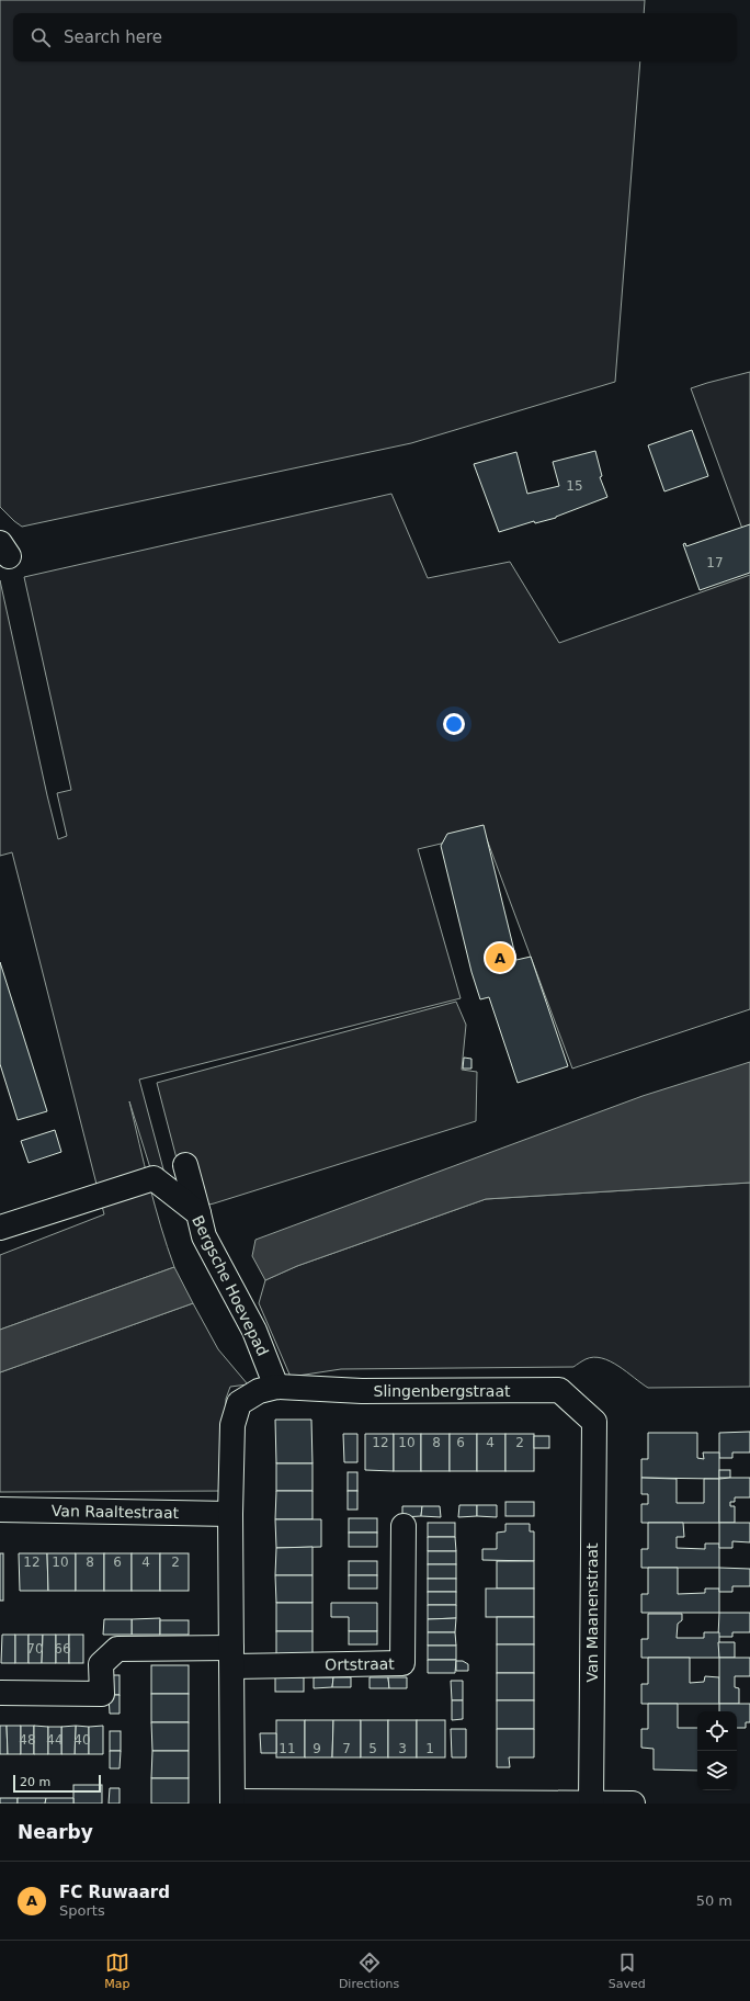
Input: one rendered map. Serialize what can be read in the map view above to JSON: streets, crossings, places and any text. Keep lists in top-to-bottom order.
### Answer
{
  "streets": {
    "street": [
      "Bergsche Hoevepad",
      "Slingenbergstraat",
      "Van Raaltestraat",
      "Van Maanenstraat",
      "Ortstraat"
    ]
  },
  "crossings": [
    ["Bergsche Hoevepad", "Slingenbergstraat"],
    ["Slingenbergstraat", "Van Maanenstraat"]
  ],
  "house_numbers": [
    "15",
    "17",
    "12",
    "10",
    "8",
    "6",
    "4",
    "2",
    "12",
    "10",
    "8",
    "6",
    "4",
    "2",
    "70",
    "66",
    "48",
    "44",
    "40",
    "11",
    "9",
    "7",
    "5",
    "3",
    "1"
  ],
  "scale_bar": "20 m",
  "page": {
    "search": "Search here",
    "pins": "A",
    "scale": "20 m",
    "heading": "Nearby",
    "list": [
      {
        "mark": "A",
        "name": "FC Ruwaard",
        "note": "Sports",
        "value": "50 m"
      }
    ],
    "nav": ["Map", "Directions", "Saved"]
  }
}
